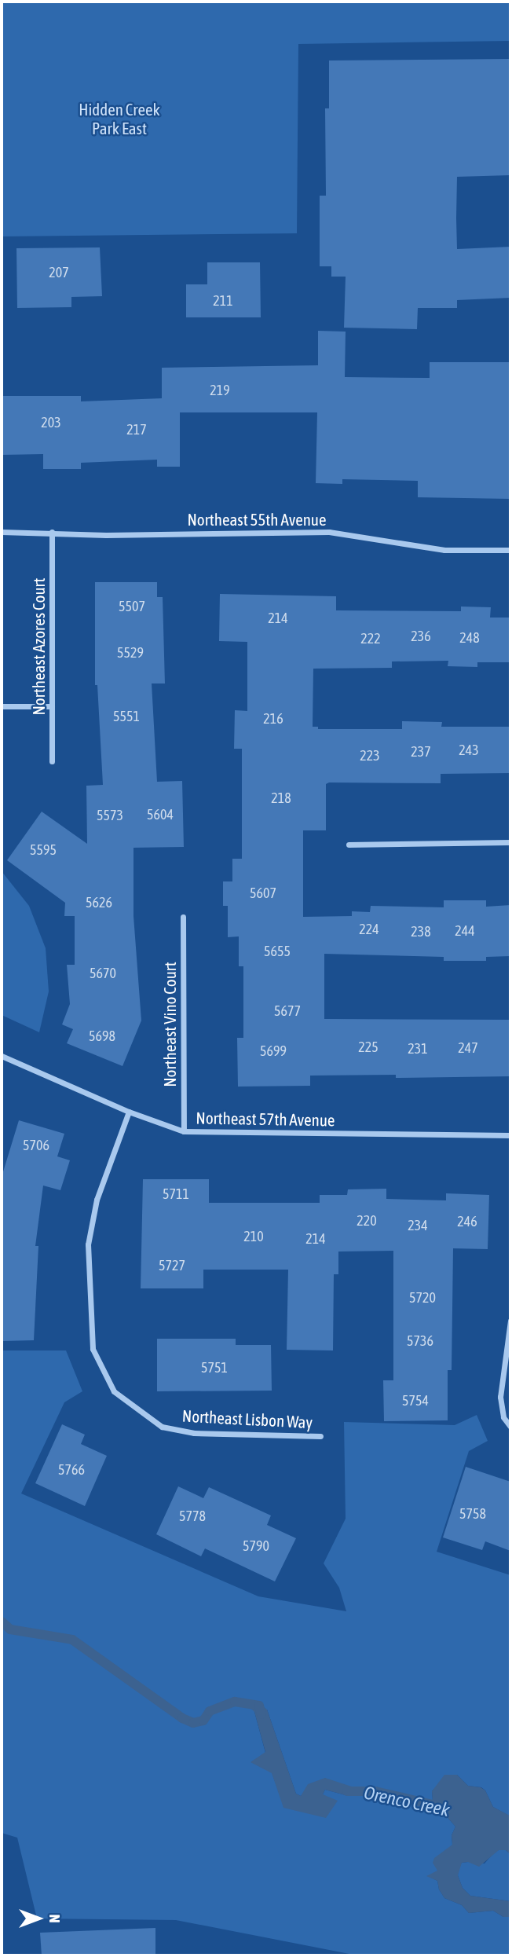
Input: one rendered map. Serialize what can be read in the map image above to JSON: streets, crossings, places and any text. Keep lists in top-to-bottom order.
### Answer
{
  "streets": {
    "street": [
      "Northeast 55th Avenue",
      "Northeast Azores Court",
      "Northeast Vino Court",
      "Northeast 57th Avenue",
      "Northeast Lisbon Way"
    ]
  },
  "crossings": [
    ["Northeast 55th Avenue", "Northeast Azores Court"],
    ["Northeast Vino Court", "Northeast 57th Avenue"],
    ["Northeast 57th Avenue", "Northeast Lisbon Way"]
  ],
  "water": ["Orenco Creek"],
  "parks": ["Hidden Creek Park East"],
  "house_numbers": [
    "207",
    "211",
    "219",
    "203",
    "217",
    "5507",
    "214",
    "236",
    "248",
    "222",
    "5529",
    "5551",
    "216",
    "243",
    "237",
    "223",
    "218",
    "5604",
    "5573",
    "5595",
    "5607",
    "5626",
    "224",
    "244",
    "238",
    "5655",
    "5670",
    "5677",
    "5698",
    "225",
    "247",
    "231",
    "5699",
    "5706",
    "5711",
    "220",
    "246",
    "234",
    "210",
    "214",
    "5727",
    "5720",
    "5736",
    "5751",
    "5754",
    "5766",
    "5758",
    "5778",
    "5790"
  ],
  "north": "right"
}
